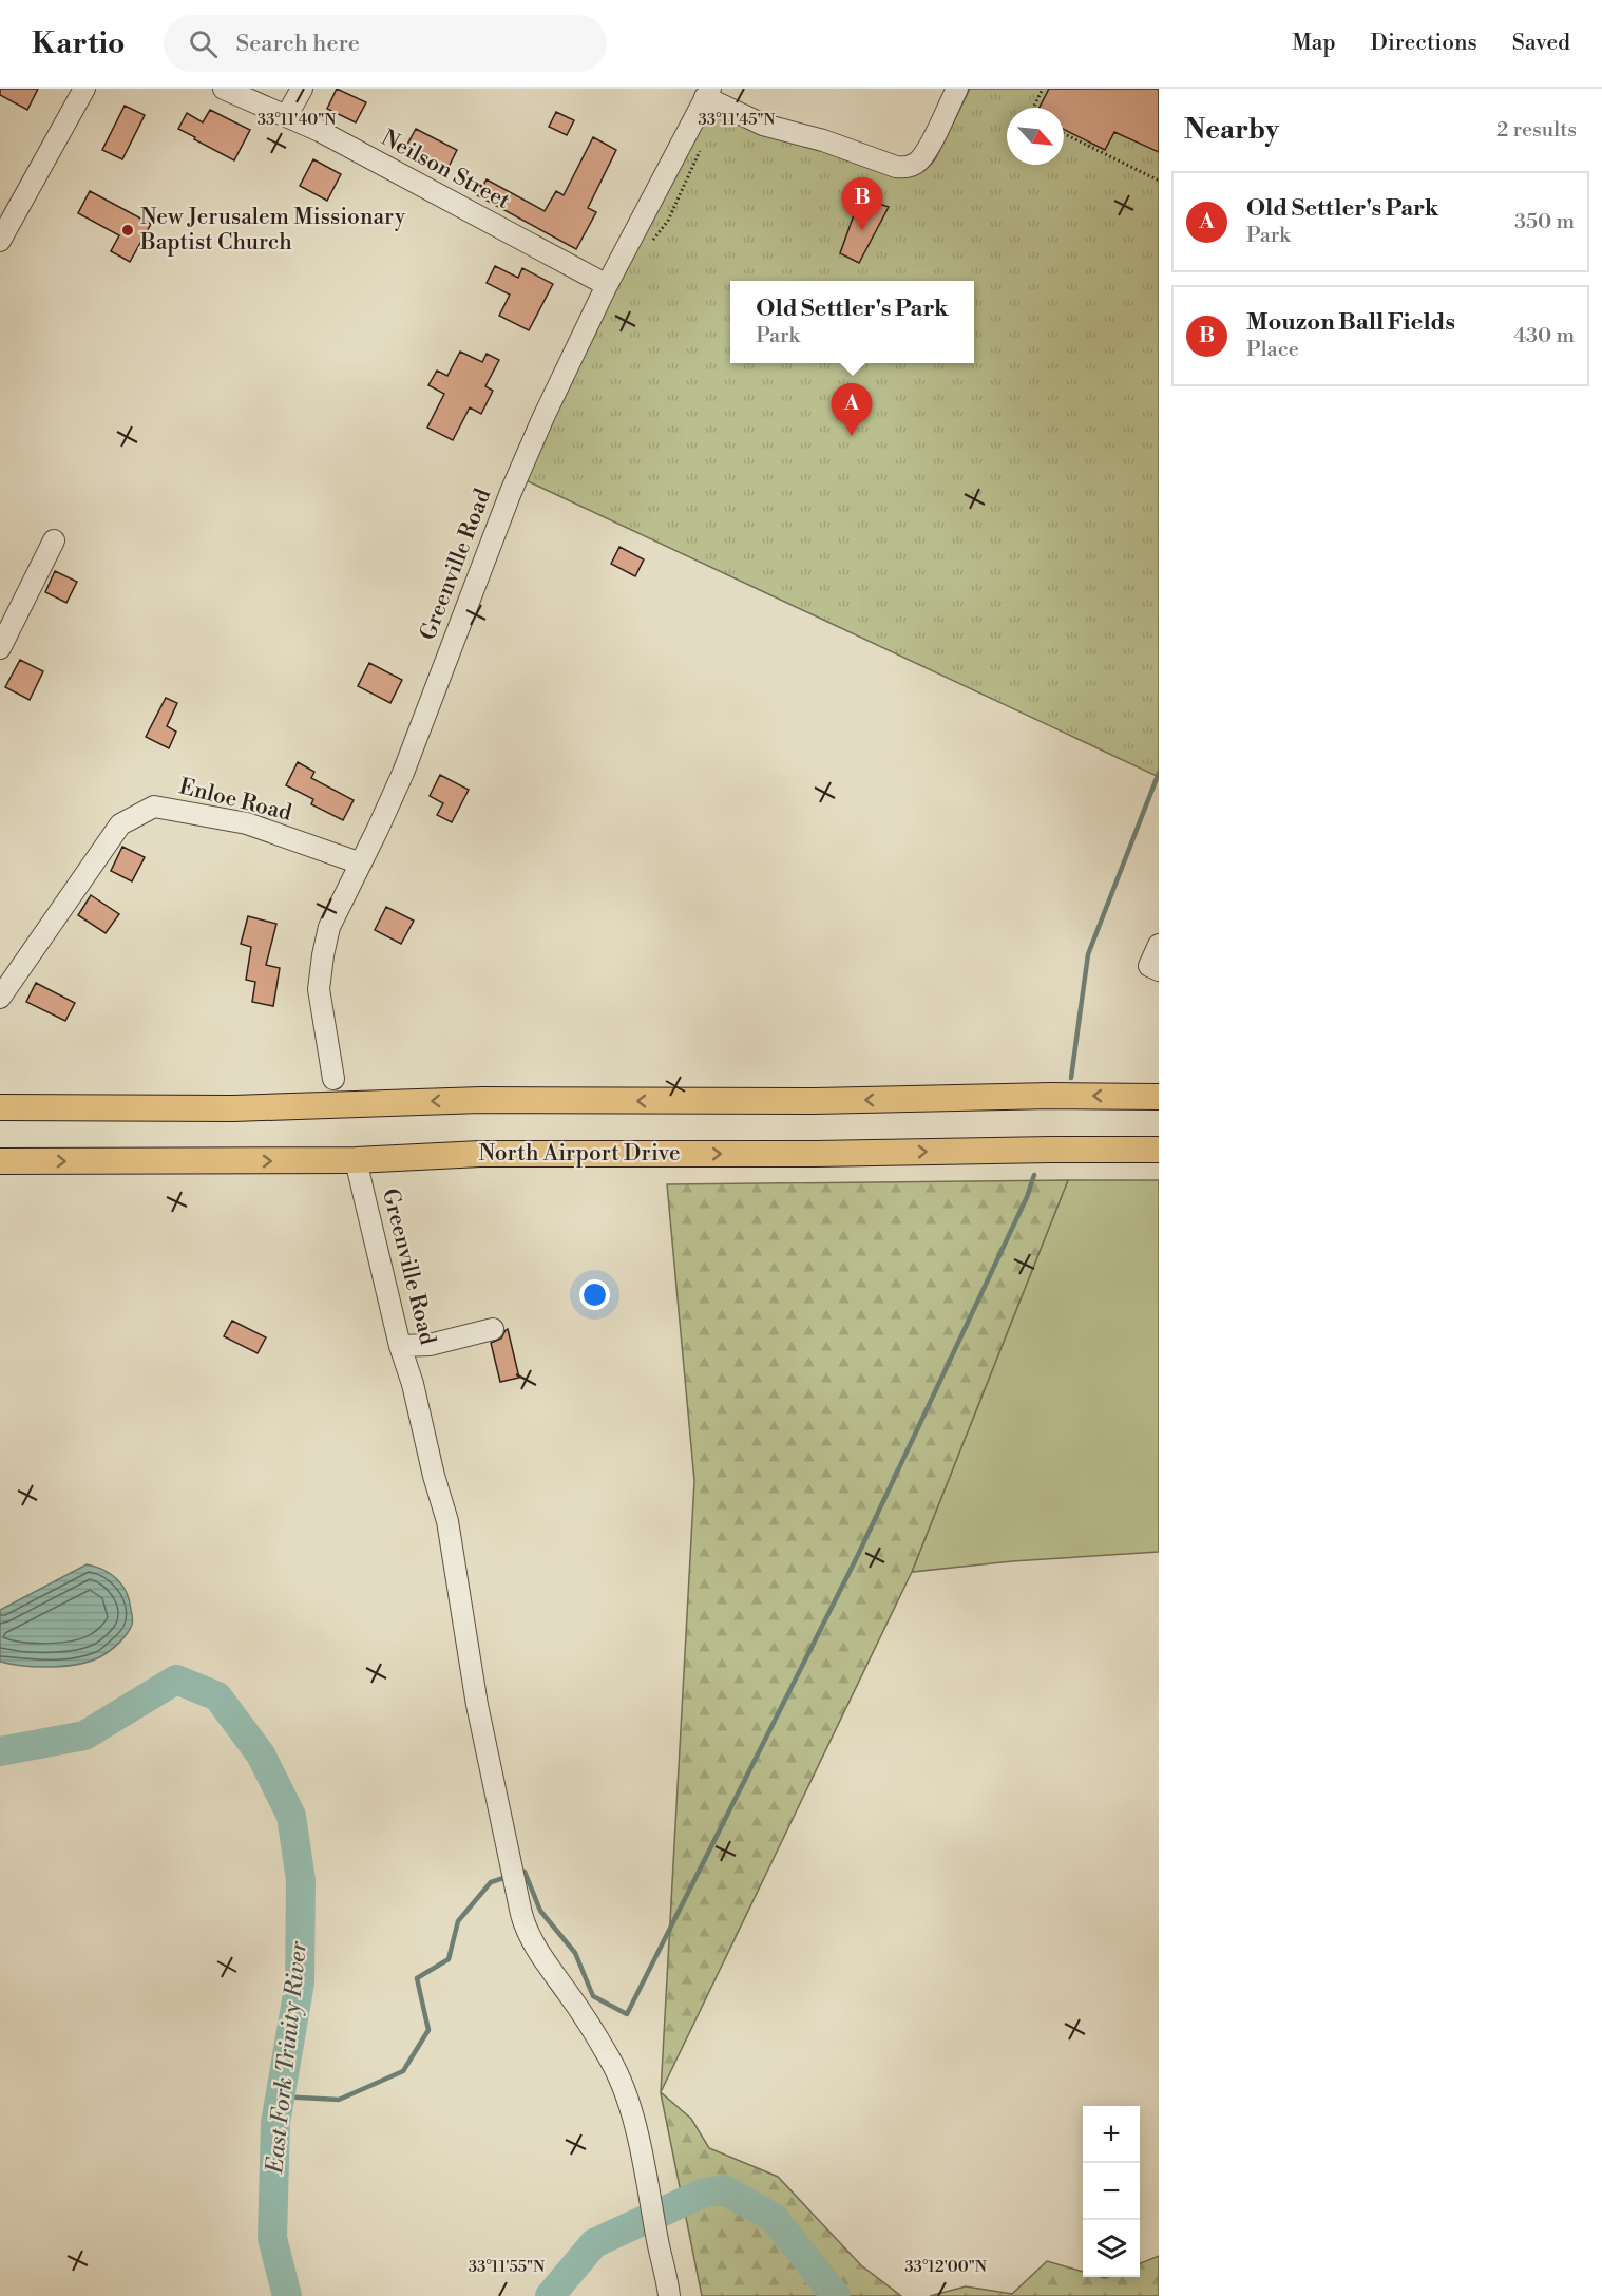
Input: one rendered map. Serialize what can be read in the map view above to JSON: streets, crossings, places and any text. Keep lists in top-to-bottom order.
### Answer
{
  "streets": {
    "main road": ["North Airport Drive"],
    "street": ["Neilson Street", "Greenville Road", "Enloe Road"]
  },
  "crossings": [
    ["Neilson Street", "Greenville Road"],
    ["Greenville Road", "Enloe Road"],
    ["Greenville Road", "North Airport Drive"]
  ],
  "water": ["East Fork Trinity River"],
  "places": ["New Jerusalem Missionary Baptist Church"],
  "north": "bottom right",
  "page": {
    "header": "Kartio",
    "search": "Search here",
    "nav": ["Map", "Directions", "Saved"],
    "heading": ["Nearby", "2 results"],
    "list": [
      {
        "mark": "A",
        "name": "Old Settler's Park",
        "note": "Park",
        "value": "350 m"
      },
      {
        "mark": "B",
        "name": "Mouzon Ball Fields",
        "note": "Place",
        "value": "430 m"
      }
    ],
    "pins": ["B", "A"],
    "popup": ["Old Settler's Park", "Park"],
    "map_buttons": ["+", "−"]
  },
  "coordinates": [
    "33°11'40\"N",
    "33°11'45\"N",
    "33°11'55\"N",
    "33°12'00\"N"
  ]
}
